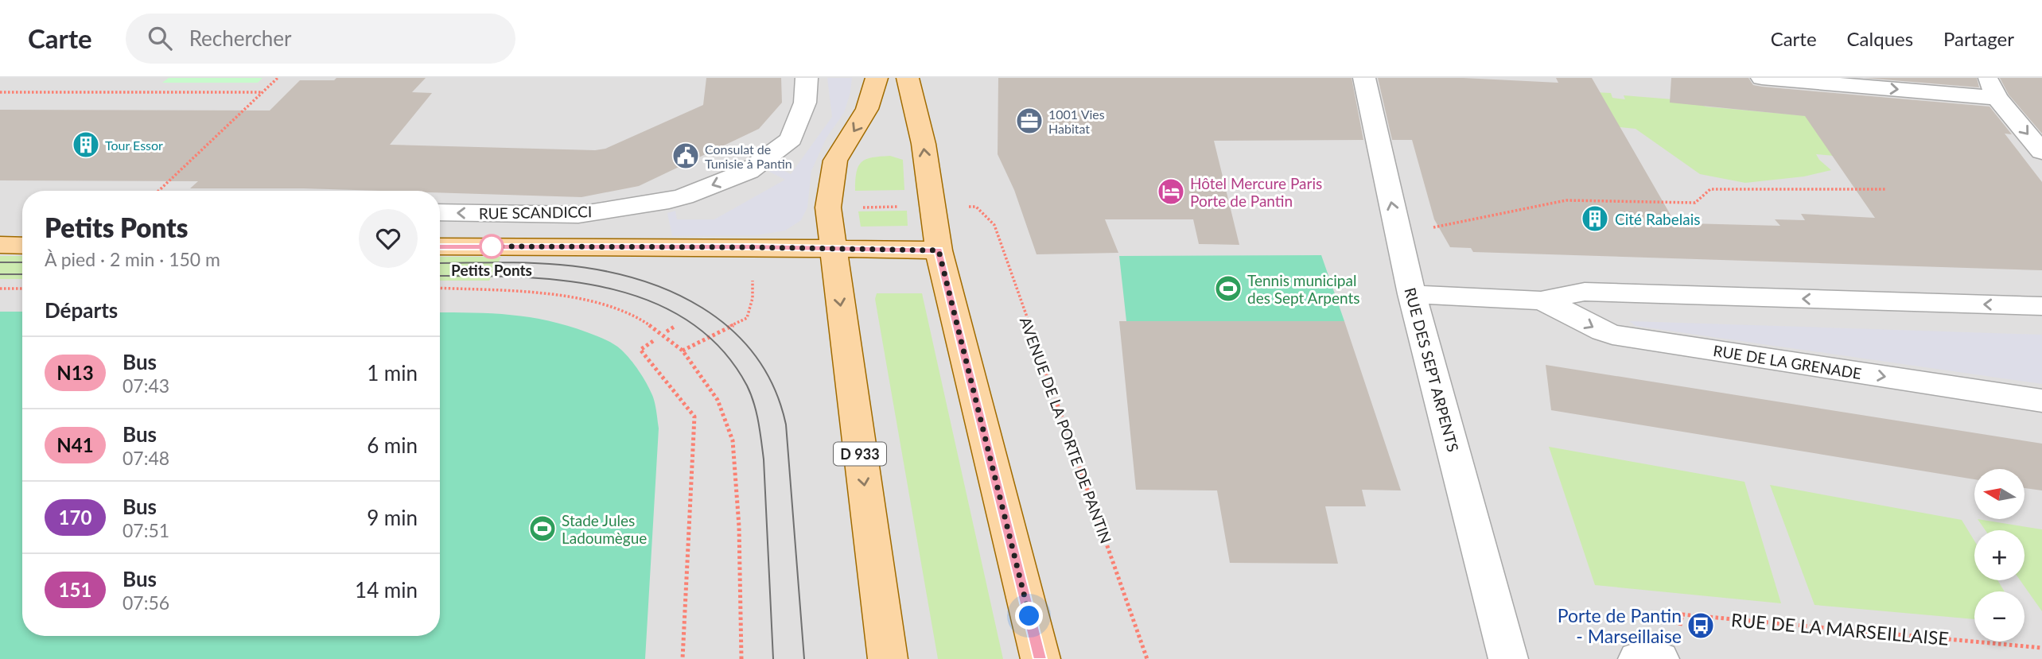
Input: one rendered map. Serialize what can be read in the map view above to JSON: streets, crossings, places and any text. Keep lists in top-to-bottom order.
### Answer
{
  "streets": {
    "main road": ["D 933"],
    "street": ["RUE SCANDICCI", "RUE DE LA GRENADE", "RUE DES SEPT ARPENTS"],
    "path": ["AVENUE DE LA PORTE DE PANTIN", "RUE DE LA MARSEILLAISE"]
  },
  "crossings": [
    ["RUE DE LA GRENADE", "RUE DES SEPT ARPENTS"]
  ],
  "one_way": ["RUE SCANDICCI", "RUE DES SEPT ARPENTS"],
  "places": {
    "office": ["1001 Vies Habitat"],
    "building": ["Tour Essor", "Cité Rabelais"],
    "public building": ["Consulat de Tunisie à Pantin"],
    "hotel": ["Hôtel Mercure Paris Porte de Pantin"],
    "other": ["Petits Ponts"],
    "sports": ["Tennis municipal des Sept Arpents", "Stade Jules Ladoumègue"],
    "bus stop": ["Porte de Pantin - Marseillaise"]
  },
  "lines": ["bus line N13"],
  "north": "left",
  "page": {
    "header": "Carte",
    "search": "Rechercher",
    "nav": ["Carte", "Calques", "Partager"],
    "heading": [
      ["Petits Ponts", "À pied · 2 min · 150 m"],
      "Départs"
    ],
    "list": [
      {
        "mark": "N13",
        "name": "Bus",
        "note": "07:43",
        "value": "1 min"
      },
      {
        "mark": "N41",
        "name": "Bus",
        "note": "07:48",
        "value": "6 min"
      },
      {
        "mark": "170",
        "name": "Bus",
        "note": "07:51",
        "value": "9 min"
      },
      {
        "mark": "151",
        "name": "Bus",
        "note": "07:56",
        "value": "14 min"
      }
    ],
    "map_buttons": ["+", "−"]
  }
}
